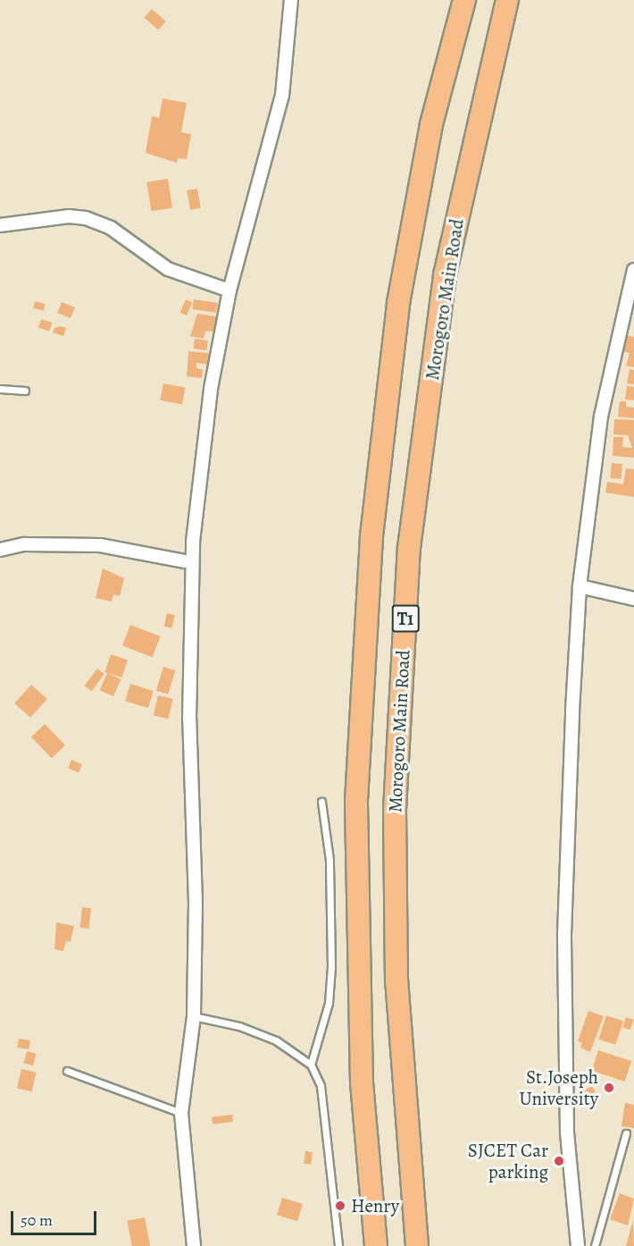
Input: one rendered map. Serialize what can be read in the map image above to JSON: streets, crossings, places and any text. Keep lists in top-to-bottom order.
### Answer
{
  "streets": {
    "highway": ["Morogoro Main Road", "T1"]
  },
  "places": ["St.Joseph University", "SJCET Car parking", "Henry"],
  "scale_bar": "50 m"
}
